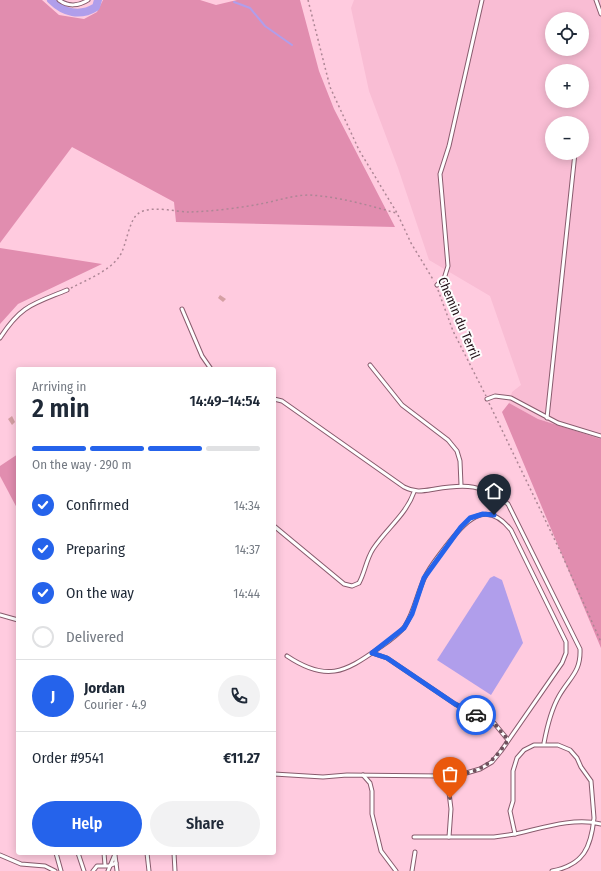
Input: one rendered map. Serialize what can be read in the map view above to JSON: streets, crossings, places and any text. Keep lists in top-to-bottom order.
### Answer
{
  "streets": {
    "path": ["Chemin du Terril"]
  },
  "page": {
    "map_buttons": ["+", "−"],
    "heading": ["2 min", "Arriving in", "14:49–14:54"],
    "panel": [
      "Jordan",
      "Courier · 4.9",
      "Order #9541",
      "€11.27"
    ],
    "bar": "On the way · 290 m",
    "list": [
      ["Confirmed", "14:34"],
      ["Preparing", "14:37"],
      ["On the way", "14:44"],
      "Delivered"
    ],
    "round": "J",
    "buttons": ["Help", "Share"]
  }
}
